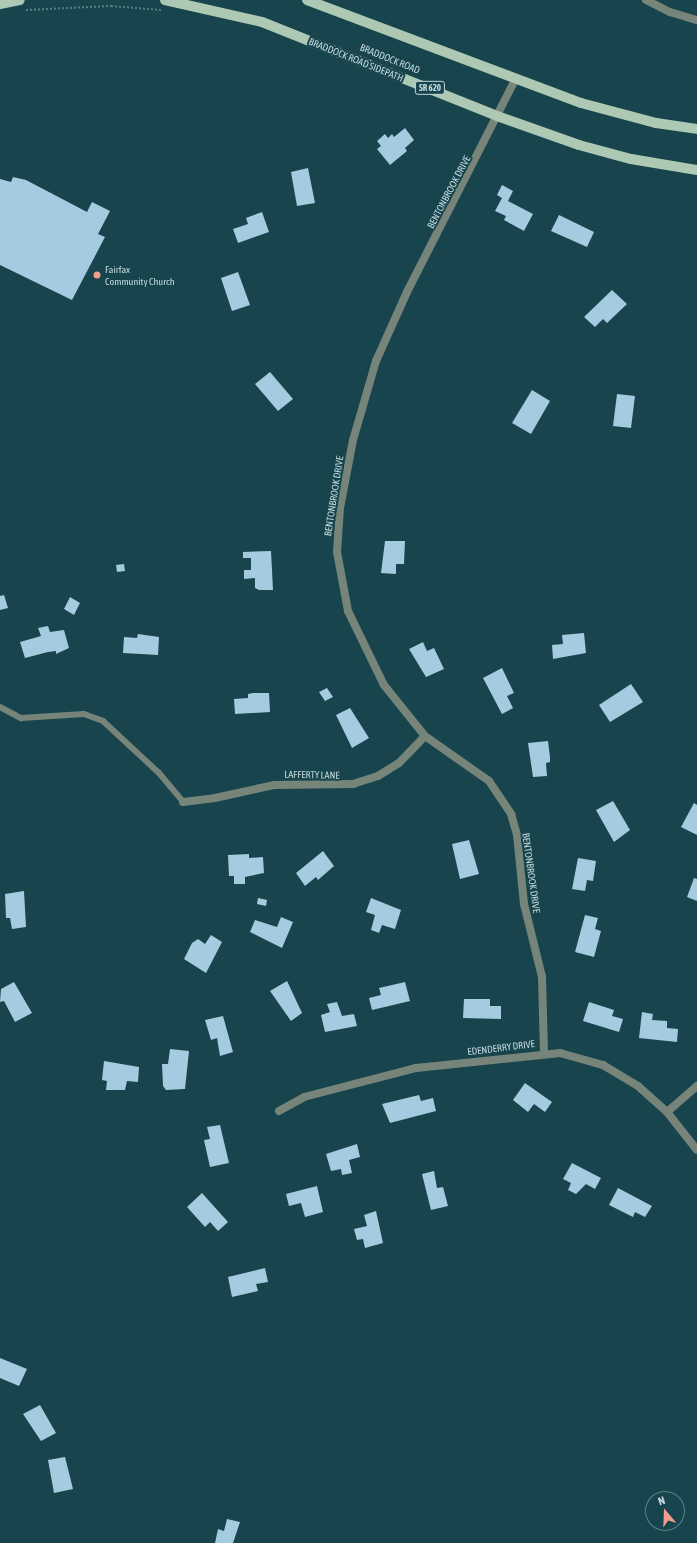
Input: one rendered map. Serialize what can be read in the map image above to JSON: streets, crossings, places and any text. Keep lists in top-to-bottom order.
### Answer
{
  "streets": {
    "main road": ["BRADDOCK ROAD", "SR 620"],
    "street": ["BENTONBROOK DRIVE", "LAFFERTY LANE", "EDENDERRY DRIVE"]
  },
  "crossings": [
    ["BRADDOCK ROAD", "BENTONBROOK DRIVE"],
    ["BENTONBROOK DRIVE", "LAFFERTY LANE"],
    ["BENTONBROOK DRIVE", "EDENDERRY DRIVE"]
  ],
  "places": ["Fairfax Community Church"],
  "north": "top"
}
